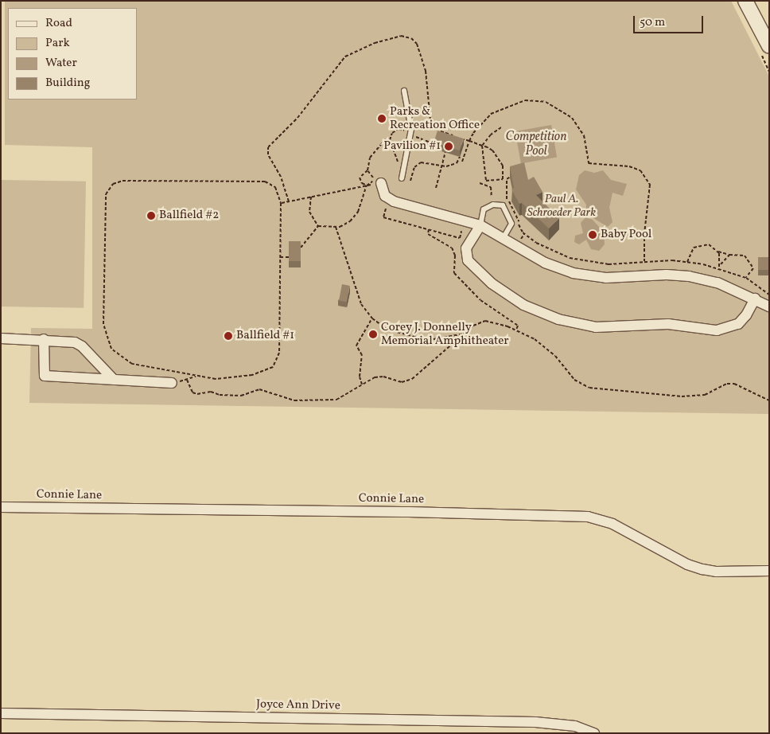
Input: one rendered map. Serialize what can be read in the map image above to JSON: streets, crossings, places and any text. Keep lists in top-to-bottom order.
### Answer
{
  "streets": {
    "street": ["Connie Lane", "Joyce Ann Drive"]
  },
  "water": ["Competition Pool"],
  "parks": ["Paul A. Schroeder Park"],
  "places": [
    "Parks & Recreation Office",
    "Pavilion #1",
    "Ballfield #2",
    "Baby Pool",
    "Corey J. Donnelly Memorial Amphitheater",
    "Ballfield #1"
  ],
  "legend": [
    "Road",
    "Park",
    "Water",
    "Building"
  ],
  "scale_bar": "50 m"
}
